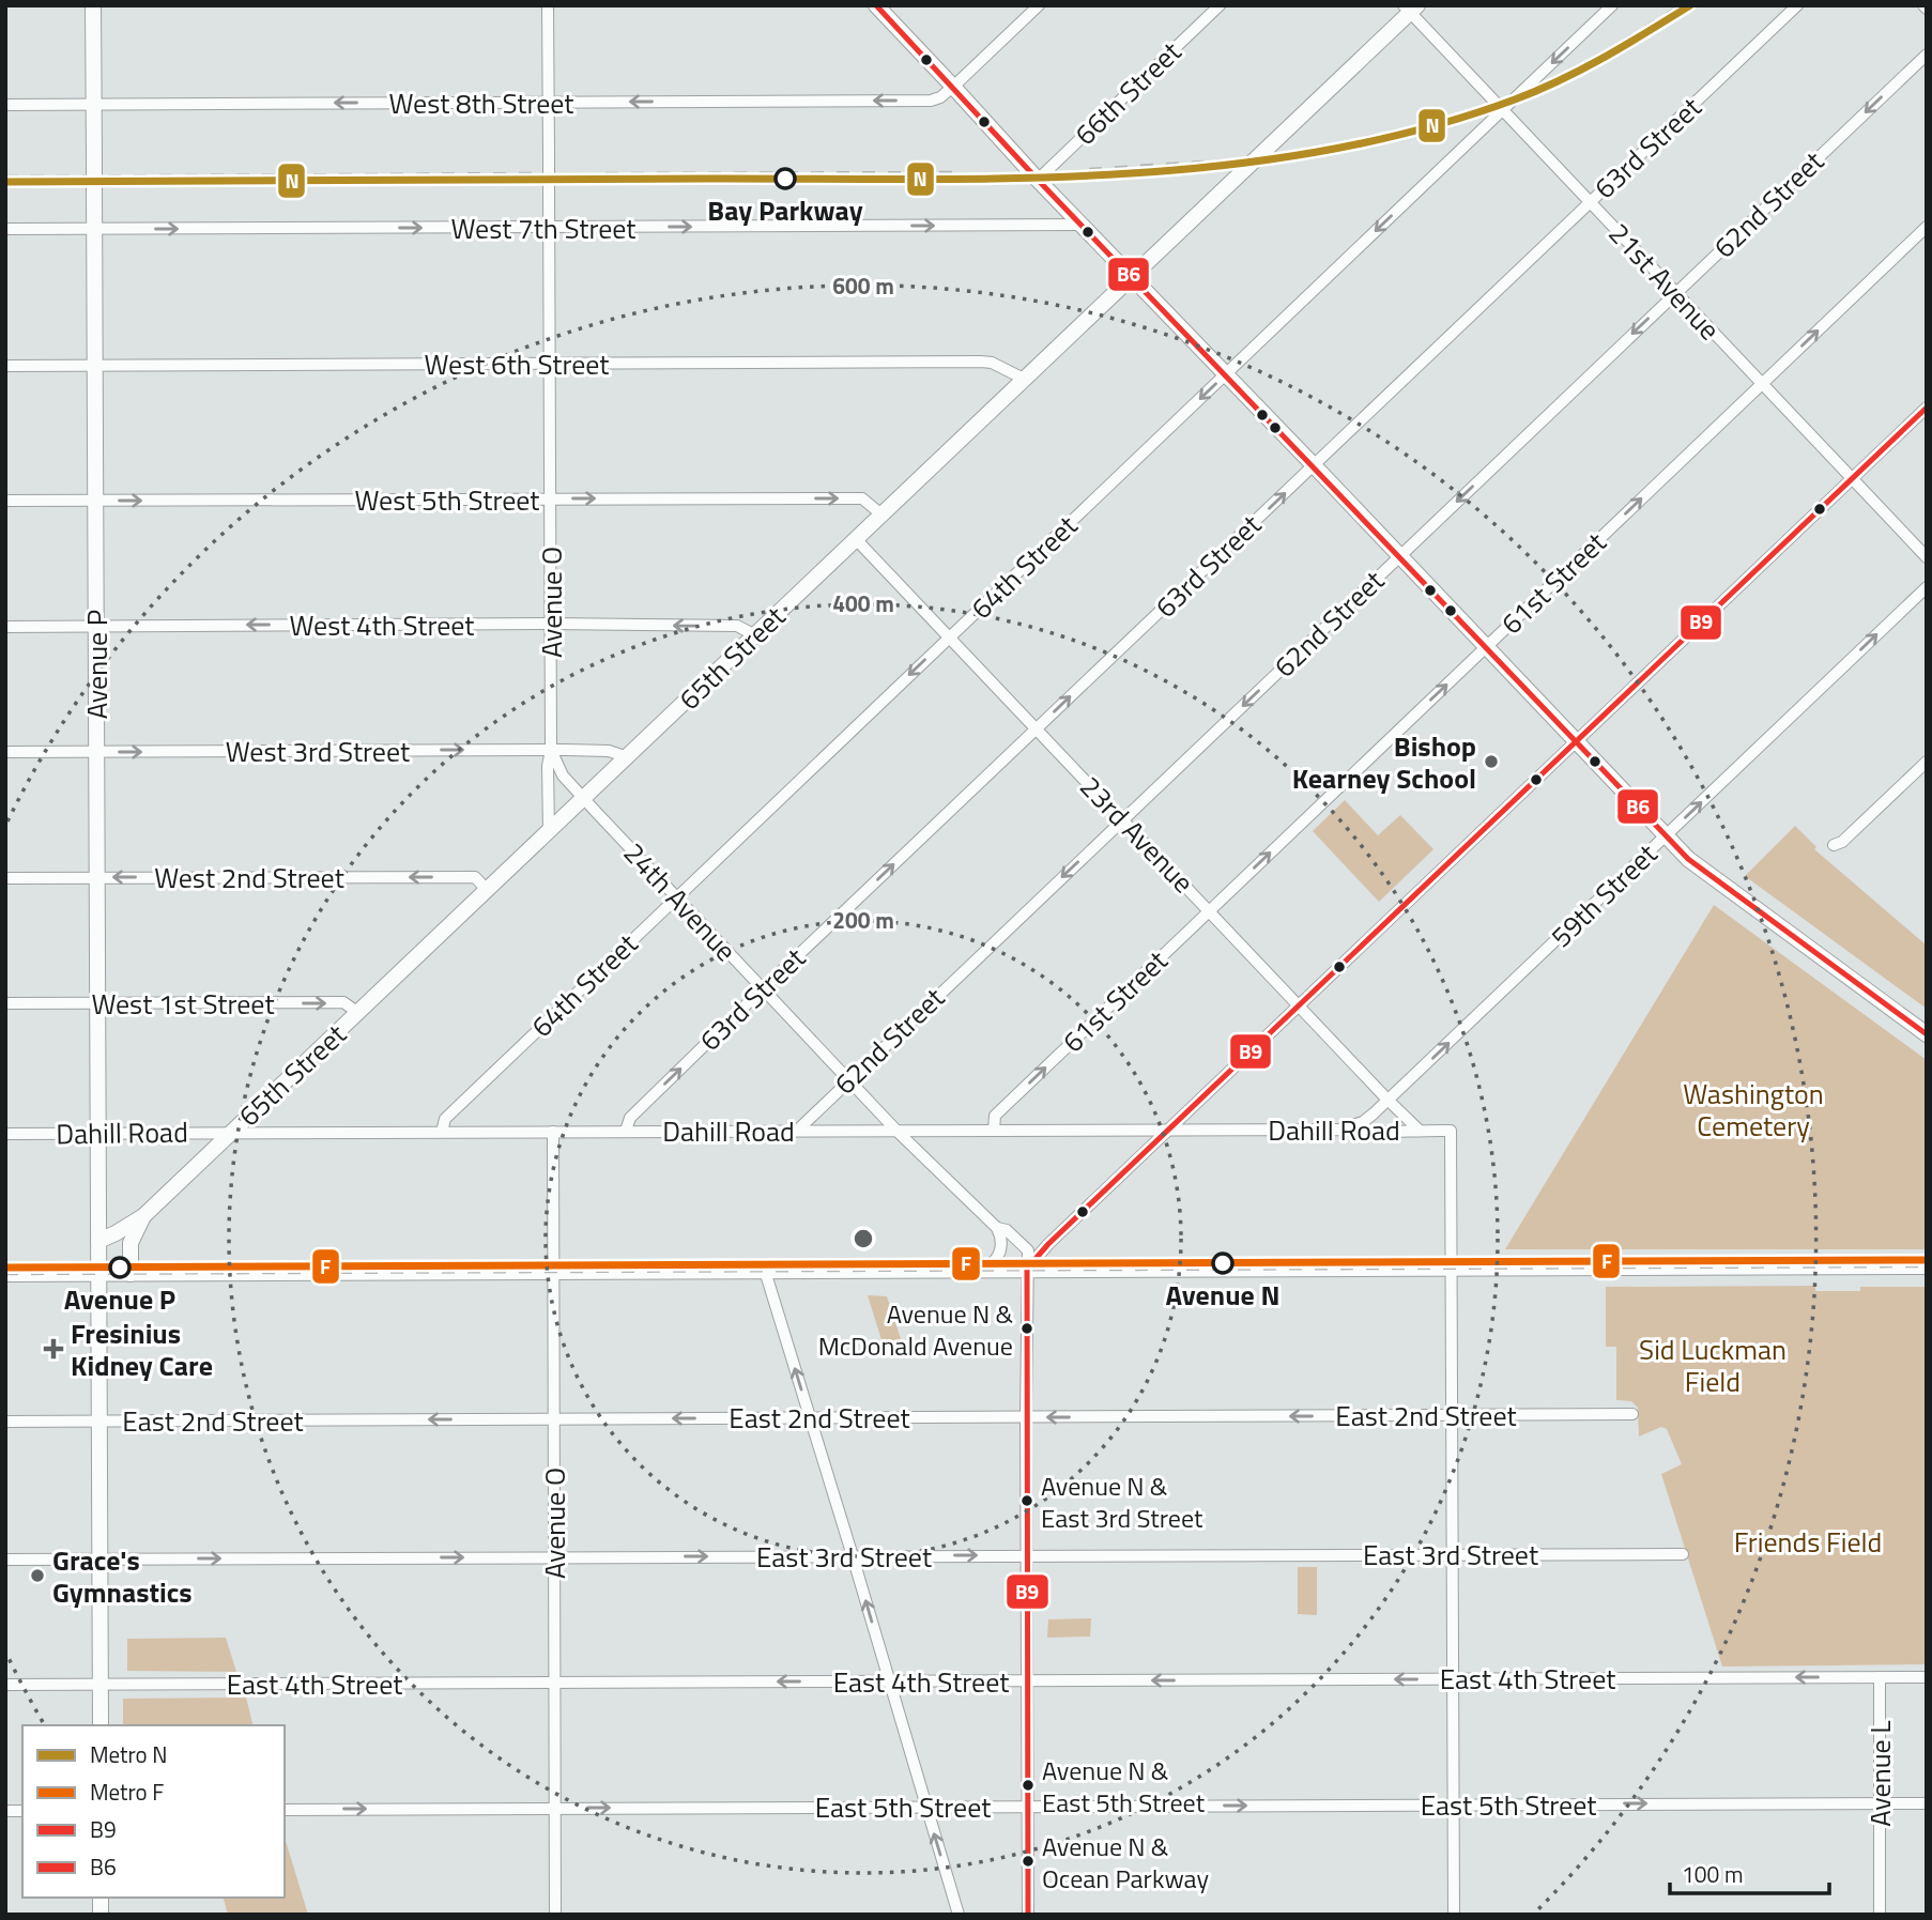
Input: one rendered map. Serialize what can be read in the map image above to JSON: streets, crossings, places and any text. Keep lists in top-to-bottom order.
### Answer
{
  "streets": {
    "main road": ["65th Street", "Avenue P"],
    "street": [
      "66th Street",
      "West 8th Street",
      "63rd Street",
      "62nd Street",
      "West 7th Street",
      "21st Avenue",
      "West 6th Street",
      "West 5th Street",
      "64th Street",
      "61st Street",
      "Avenue O",
      "West 4th Street",
      "West 3rd Street",
      "23rd Avenue",
      "West 2nd Street",
      "59th Street",
      "24th Avenue",
      "West 1st Street",
      "Dahill Road",
      "East 2nd Street",
      "East 3rd Street",
      "East 4th Street",
      "Avenue L",
      "East 5th Street"
    ]
  },
  "crossings": [
    ["West 8th Street", "Avenue O"],
    ["West 8th Street", "Avenue P"],
    ["63rd Street", "21st Avenue"],
    ["63rd Street", "23rd Avenue"],
    ["63rd Street", "24th Avenue"],
    ["63rd Street", "Dahill Road"],
    ["62nd Street", "21st Avenue"],
    ["62nd Street", "23rd Avenue"],
    ["62nd Street", "24th Avenue"],
    ["62nd Street", "Dahill Road"],
    ["West 7th Street", "Avenue O"],
    ["West 7th Street", "Avenue P"],
    ["21st Avenue", "64th Street"],
    ["21st Avenue", "61st Street"],
    ["21st Avenue", "65th Street"],
    ["West 6th Street", "Avenue O"],
    ["West 6th Street", "65th Street"],
    ["West 6th Street", "Avenue P"],
    ["West 5th Street", "Avenue O"],
    ["West 5th Street", "65th Street"],
    ["West 5th Street", "Avenue P"],
    ["64th Street", "23rd Avenue"],
    ["64th Street", "24th Avenue"],
    ["64th Street", "Dahill Road"],
    ["61st Street", "23rd Avenue"],
    ["61st Street", "Dahill Road"],
    ["Avenue O", "West 4th Street"],
    ["Avenue O", "65th Street"],
    ["Avenue O", "West 3rd Street"],
    ["Avenue O", "24th Avenue"],
    ["Avenue O", "Dahill Road"],
    ["Avenue O", "East 2nd Street"],
    ["Avenue O", "East 3rd Street"],
    ["Avenue O", "East 4th Street"],
    ["Avenue O", "East 5th Street"],
    ["West 4th Street", "65th Street"],
    ["West 4th Street", "Avenue P"],
    ["65th Street", "Avenue P"],
    ["65th Street", "West 3rd Street"],
    ["65th Street", "23rd Avenue"],
    ["65th Street", "West 2nd Street"],
    ["65th Street", "24th Avenue"],
    ["65th Street", "West 1st Street"],
    ["65th Street", "Dahill Road"],
    ["Avenue P", "West 3rd Street"],
    ["Avenue P", "West 2nd Street"],
    ["Avenue P", "West 1st Street"],
    ["Avenue P", "Dahill Road"],
    ["Avenue P", "East 2nd Street"],
    ["Avenue P", "East 3rd Street"],
    ["Avenue P", "East 4th Street"],
    ["23rd Avenue", "59th Street"],
    ["23rd Avenue", "Dahill Road"],
    ["59th Street", "Dahill Road"],
    ["24th Avenue", "Dahill Road"],
    ["East 4th Street", "Avenue L"],
    ["Avenue L", "East 5th Street"]
  ],
  "one_way": [
    "West 8th Street",
    "63rd Street",
    "62nd Street",
    "West 7th Street",
    "West 5th Street",
    "64th Street",
    "61st Street",
    "West 4th Street",
    "West 3rd Street",
    "West 2nd Street",
    "59th Street",
    "West 1st Street",
    "East 2nd Street",
    "East 3rd Street",
    "East 4th Street",
    "East 5th Street"
  ],
  "parks": ["Washington Cemetery", "Sid Luckman Field", "Friends Field"],
  "places": {
    "other": [
      "Bay Parkway",
      "Bishop Kearney School",
      "Avenue N",
      "Avenue P",
      "Avenue N & McDonald Avenue",
      "Avenue N & East 3rd Street",
      "Grace's Gymnastics",
      "Avenue N & East 5th Street",
      "Avenue N & Ocean Parkway"
    ],
    "health": ["Fresinius Kidney Care"]
  },
  "lines": [
    "metro line N",
    "transit line B6",
    "transit line B9",
    "metro line F"
  ],
  "legend": [
    "Metro N",
    "Metro F",
    "B9",
    "B6"
  ],
  "scale_bar": "100 m",
  "rings": ["600 m", "400 m", "200 m"]
}
